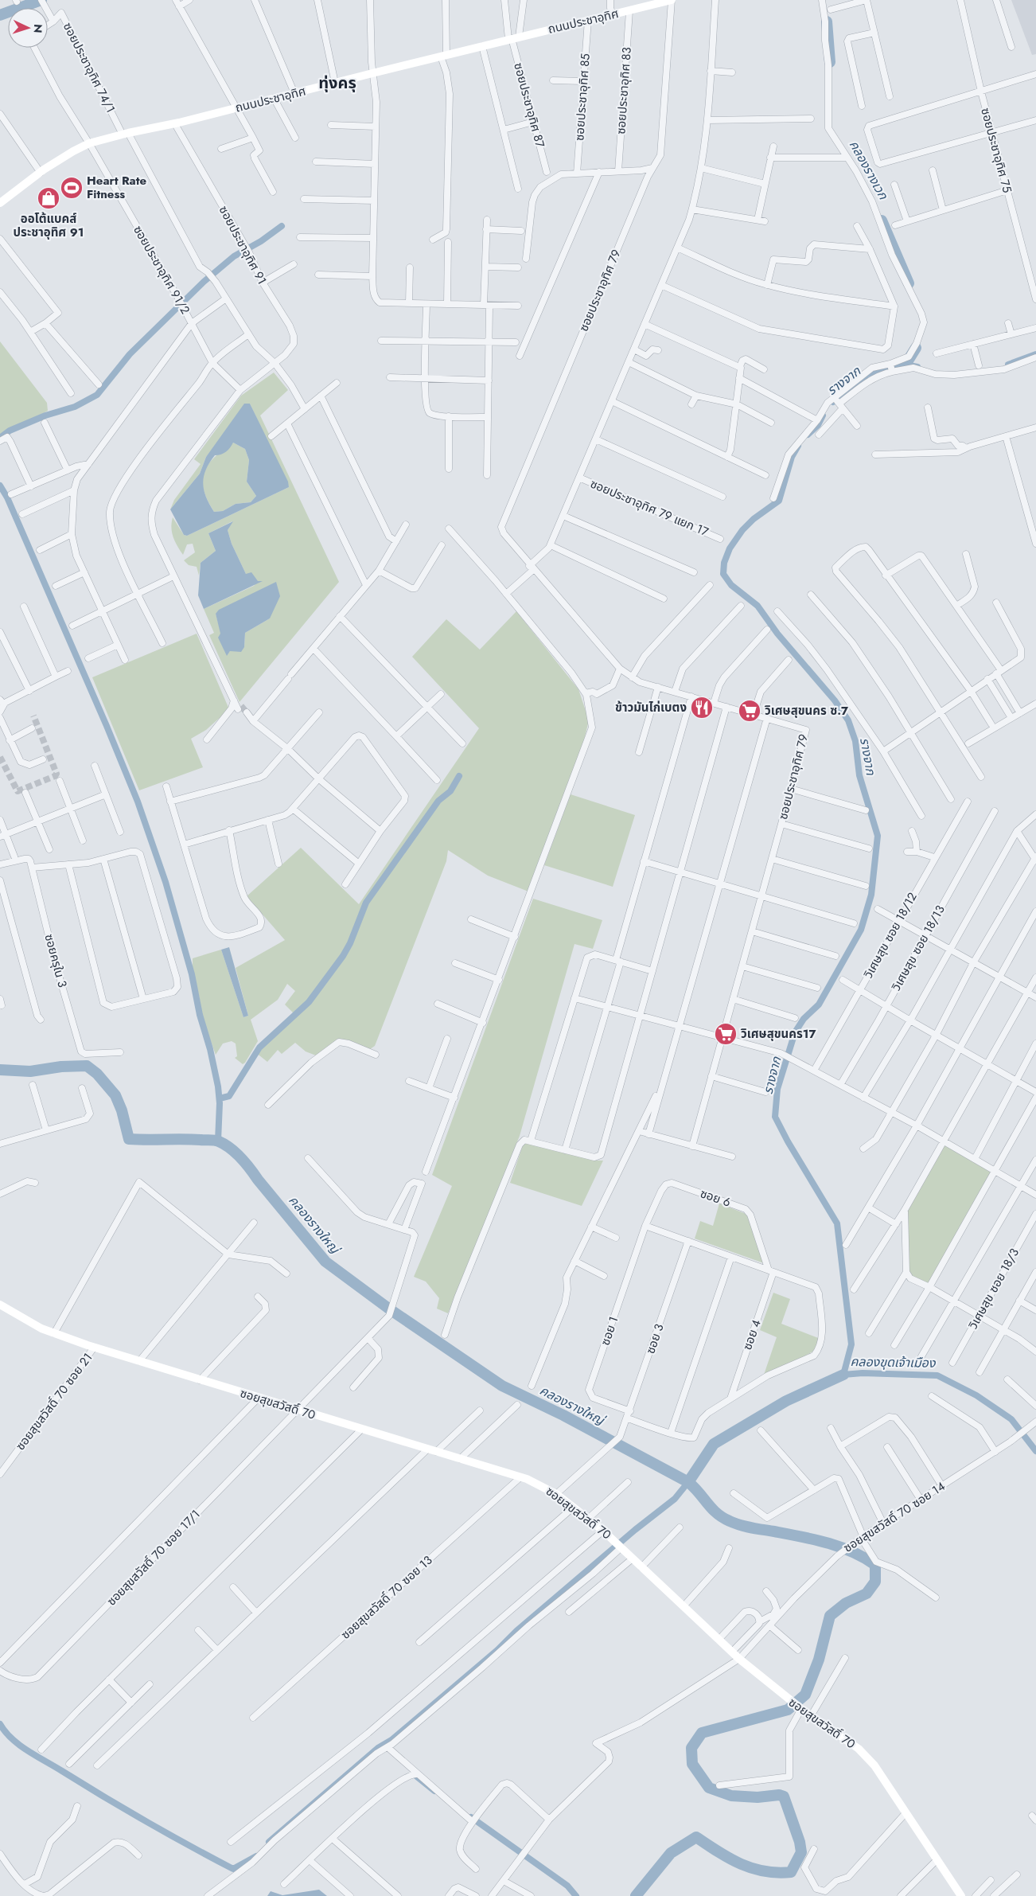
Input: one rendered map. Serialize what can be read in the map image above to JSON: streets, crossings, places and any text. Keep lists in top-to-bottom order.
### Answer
{
  "streets": {
    "street": [
      "ถนนประชาอุทิศ",
      "ซอยประชาอุทิศ 74/1",
      "ซอยประชาอุทิศ 83",
      "ซอยประชาอุทิศ 85",
      "ซอยประชาอุทิศ 87",
      "ซอยประชาอุทิศ 75",
      "ซอยประชาอุทิศ 91",
      "ซอยประชาอุทิศ 91/2",
      "ซอยประชาอุทิศ 79",
      "ซอยประชาอุทิศ 79 แยก 17",
      "วิเศษสุข ซอย 18/12",
      "วิเศษสุข ซอย 18/13",
      "ซอยครุใน 3",
      "ซอย 6",
      "วิเศษสุข ซอย 18/3",
      "ซอย 1",
      "ซอย 4",
      "ซอย 3",
      "ซอยสุขสวัสดิ์ 70 ซอย 21",
      "ซอยสุขสวัสดิ์ 70",
      "ซอยสุขสวัสดิ์ 70 ซอย 14",
      "ซอยสุขสวัสดิ์ 70 ซอย 17/1",
      "ซอยสุขสวัสดิ์ 70 ซอย 13"
    ]
  },
  "crossings": [
    ["ถนนประชาอุทิศ", "ซอยประชาอุทิศ 74/1"],
    ["ถนนประชาอุทิศ", "ซอยประชาอุทิศ 83"],
    ["ถนนประชาอุทิศ", "ซอยประชาอุทิศ 85"],
    ["ถนนประชาอุทิศ", "ซอยประชาอุทิศ 87"],
    ["ถนนประชาอุทิศ", "ซอยประชาอุทิศ 91"],
    ["ถนนประชาอุทิศ", "ซอยประชาอุทิศ 91/2"],
    ["ถนนประชาอุทิศ", "ซอยประชาอุทิศ 79"],
    ["ซอยประชาอุทิศ 91", "ซอยประชาอุทิศ 91/2"],
    ["ซอย 6", "ซอย 1"],
    ["ซอย 6", "ซอย 4"],
    ["ซอย 1", "ซอย 3"],
    ["ซอย 3", "ซอยสุขสวัสดิ์ 70"],
    ["ซอยสุขสวัสดิ์ 70 ซอย 21", "ซอยสุขสวัสดิ์ 70"],
    ["ซอยสุขสวัสดิ์ 70", "ซอยสุขสวัสดิ์ 70 ซอย 14"],
    ["ซอยสุขสวัสดิ์ 70", "ซอยสุขสวัสดิ์ 70 ซอย 17/1"],
    ["ซอยสุขสวัสดิ์ 70", "ซอยสุขสวัสดิ์ 70 ซอย 13"]
  ],
  "districts": ["ทุ่งครุ"],
  "water": [
    "คลองรางเวก",
    "รางจาก",
    "คลองรางใหญ่",
    "คลองขุดเจ้าเมือง"
  ],
  "places": {
    "sports": ["Heart Rate Fitness"],
    "shop": ["ออโต้แบคส์ ประชาอุทิศ 91"],
    "restaurant": ["ข้าวมันไก่เบตง"],
    "supermarket": ["วิเศษสุขนคร ซ.7", "วิเศษสุขนคร17"]
  },
  "north": "right"
}
